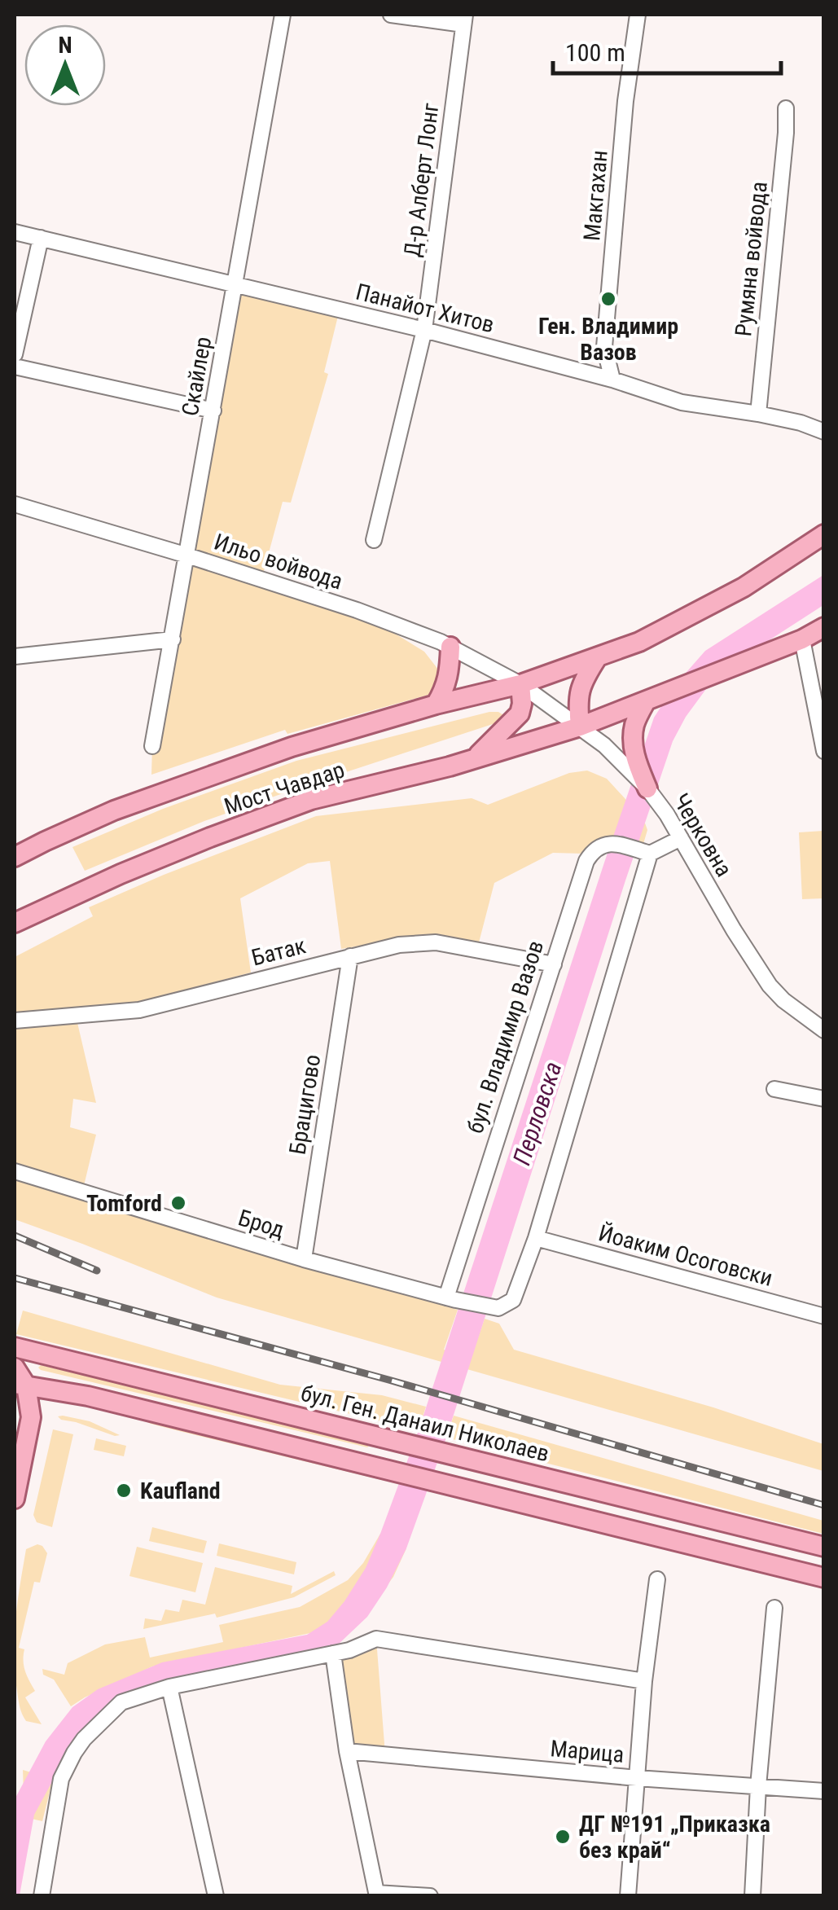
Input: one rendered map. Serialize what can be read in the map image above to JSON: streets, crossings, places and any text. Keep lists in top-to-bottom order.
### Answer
{
  "streets": {
    "main road": ["Мост Чавдар", "бул. Ген. Данаил Николаев"],
    "street": [
      "Д-р Алберт Лонг",
      "Макгахан",
      "Румяна войвода",
      "Панайот Хитов",
      "Скайлер",
      "Ильо войвода",
      "Черковна",
      "Батак",
      "бул. Владимир Вазов",
      "Брацигово",
      "Брод",
      "Йоаким Осоговски",
      "Марица"
    ]
  },
  "crossings": [
    ["Д-р Алберт Лонг", "Панайот Хитов"],
    ["Макгахан", "Панайот Хитов"],
    ["Румяна войвода", "Панайот Хитов"],
    ["Панайот Хитов", "Скайлер"],
    ["Скайлер", "Ильо войвода"],
    ["Ильо войвода", "Мост Чавдар"],
    ["Ильо войвода", "Черковна"],
    ["Мост Чавдар", "Черковна"],
    ["Батак", "бул. Владимир Вазов"],
    ["Батак", "Брацигово"],
    ["бул. Владимир Вазов", "Брод"],
    ["Брацигово", "Брод"],
    ["Брод", "Йоаким Осоговски"]
  ],
  "water": ["Перловска"],
  "places": [
    "Ген. Владимир Вазов",
    "Tomford",
    "Kaufland",
    "ДГ №191 „Приказка без край“"
  ],
  "scale_bar": "100 m",
  "north": "top"
}
